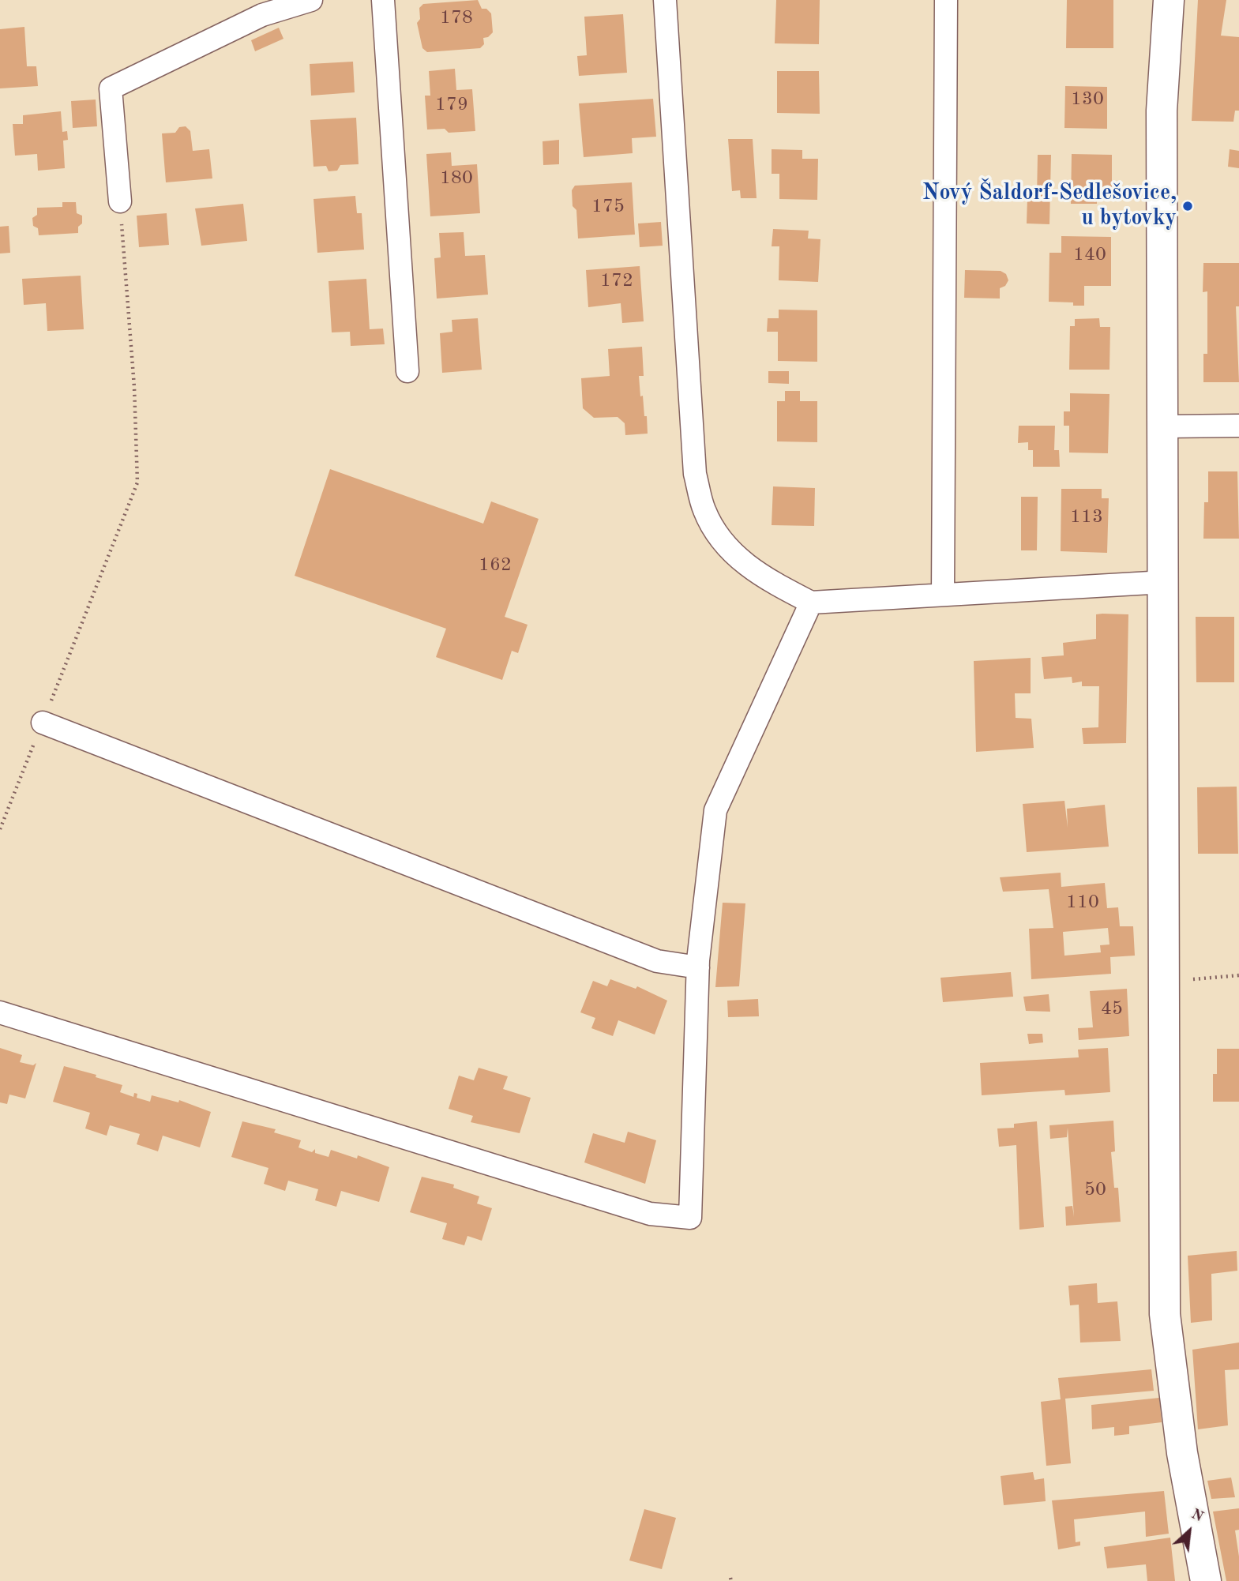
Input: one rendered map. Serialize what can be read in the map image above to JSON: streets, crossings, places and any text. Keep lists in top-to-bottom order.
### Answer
{
  "places": ["Nový Šaldorf-Sedlešovice, u bytovky"],
  "house_numbers": [
    "178",
    "130",
    "179",
    "180",
    "175",
    "140",
    "172",
    "113",
    "162",
    "110",
    "45",
    "50"
  ],
  "north": "top right"
}
